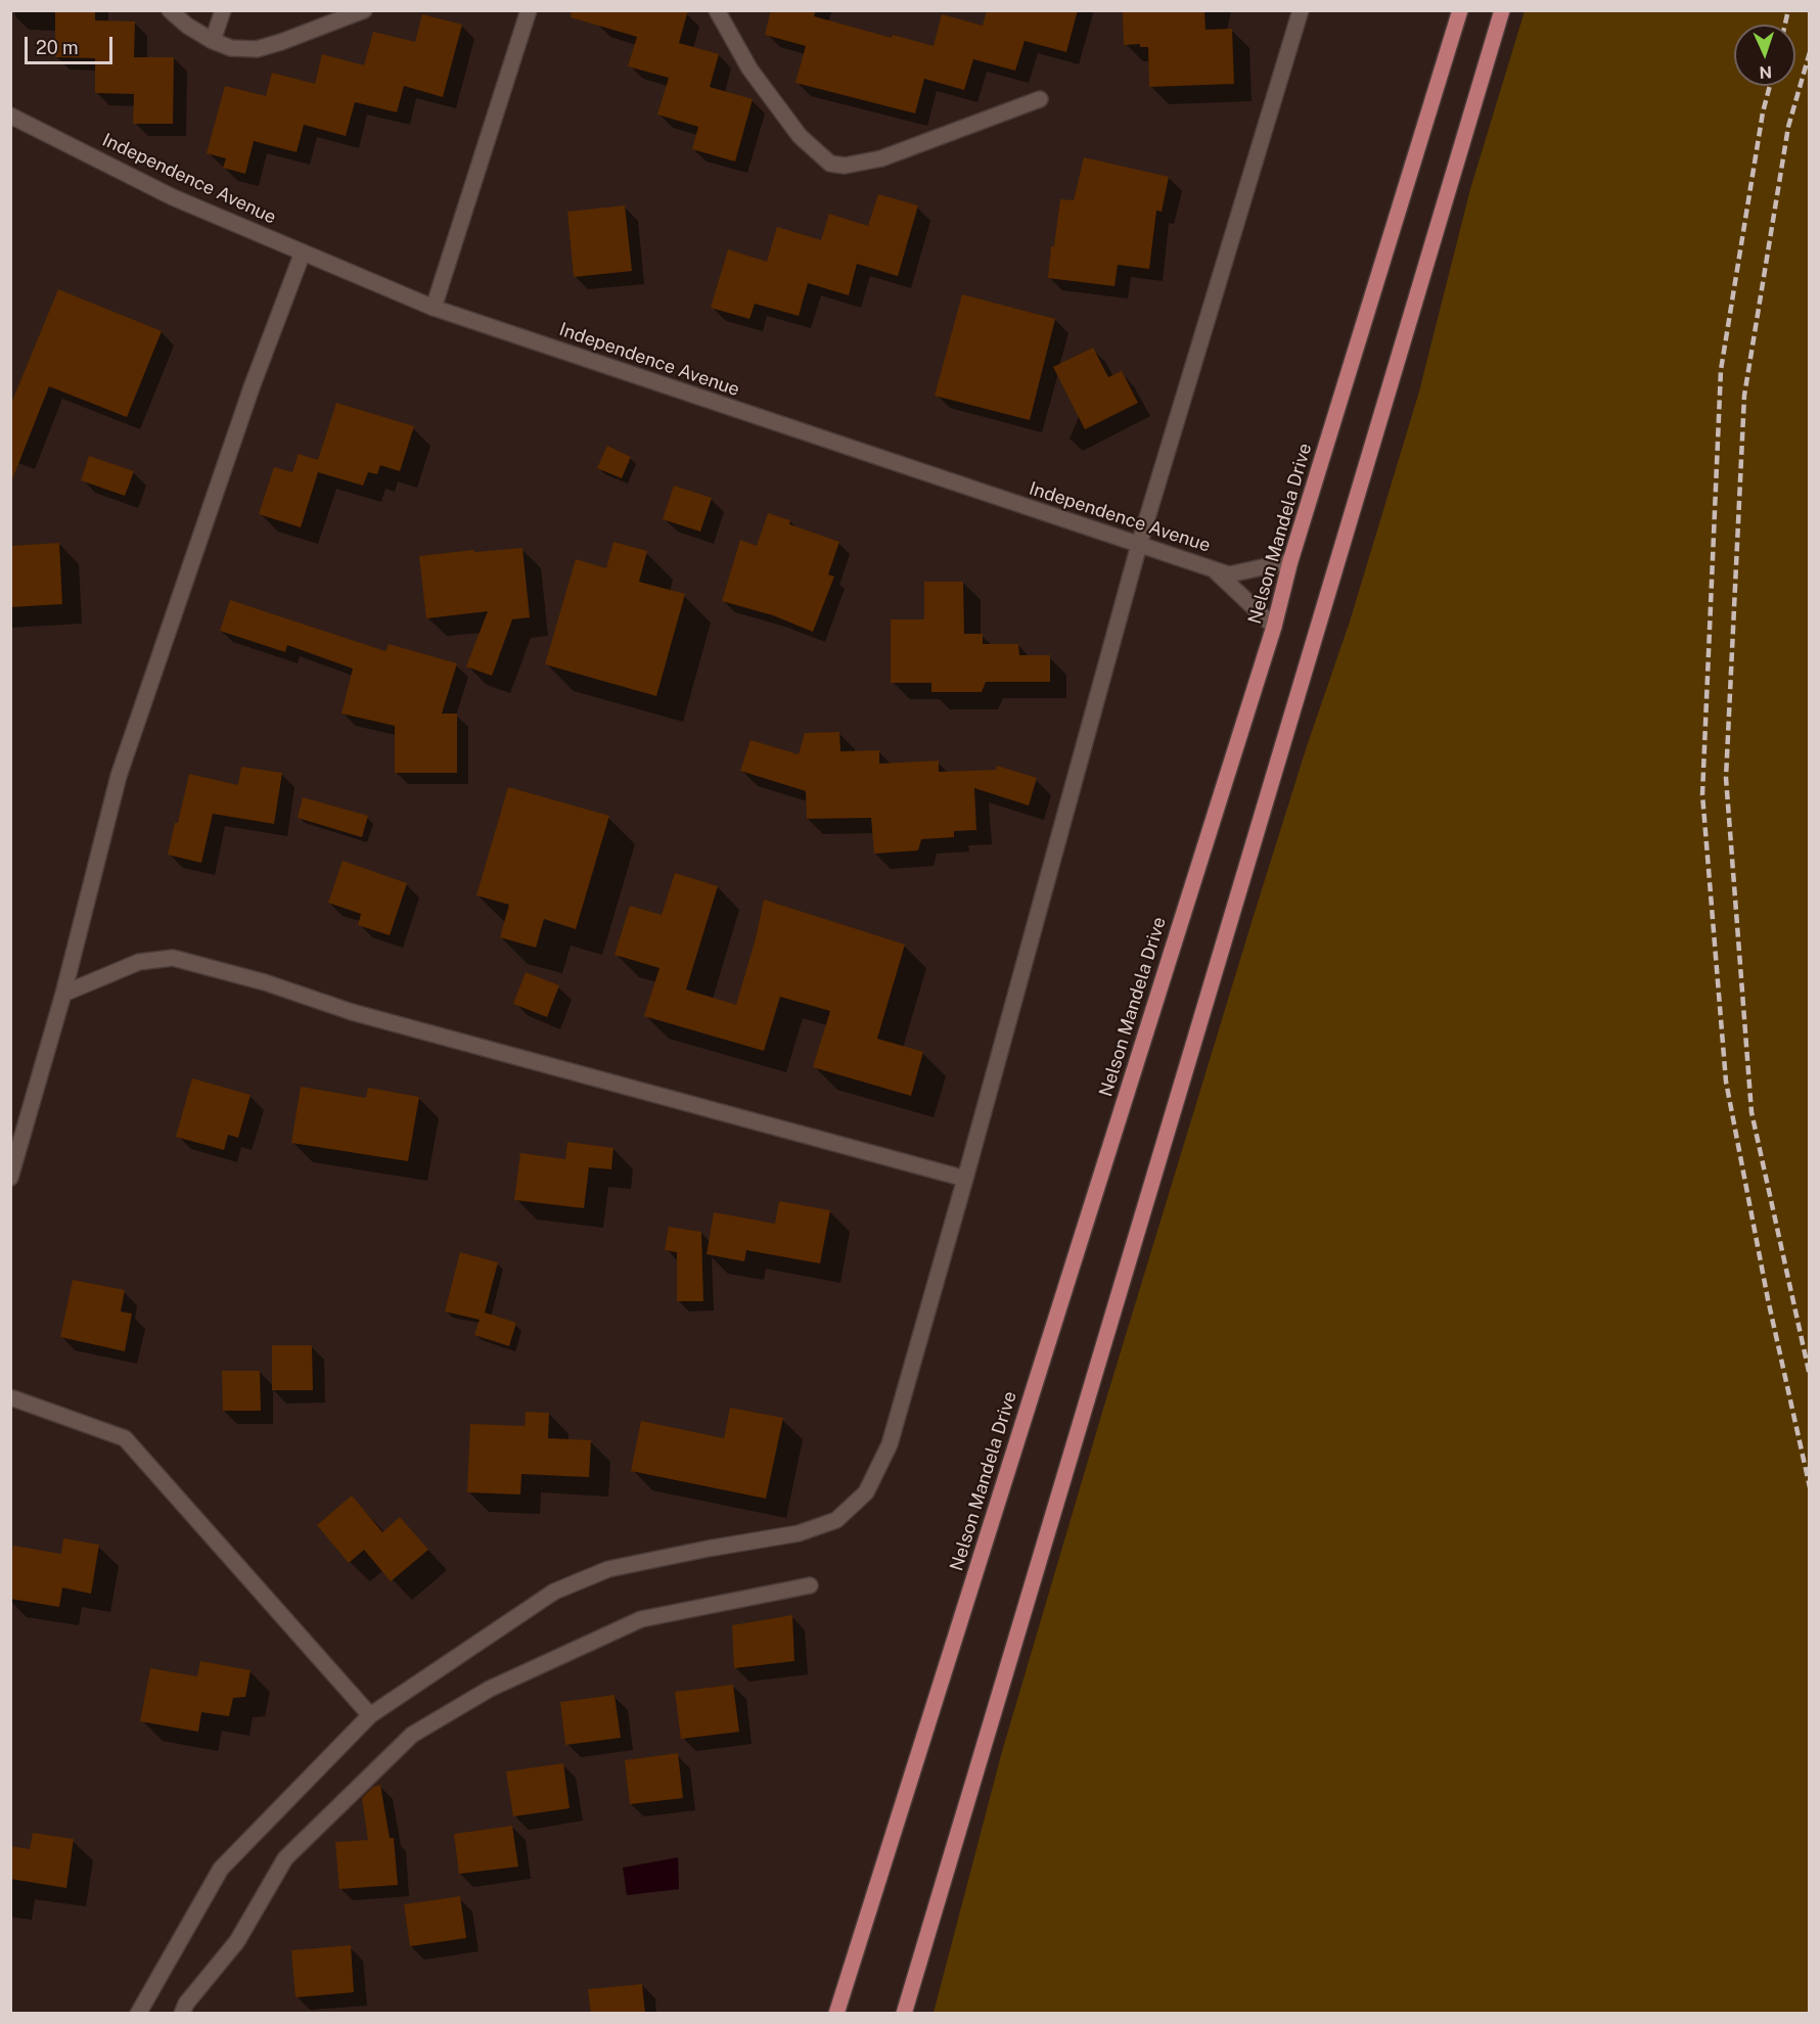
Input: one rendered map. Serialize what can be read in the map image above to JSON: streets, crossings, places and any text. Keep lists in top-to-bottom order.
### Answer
{
  "streets": {
    "main road": ["Nelson Mandela Drive"],
    "street": ["Independence Avenue"]
  },
  "crossings": [
    ["Independence Avenue", "Nelson Mandela Drive"]
  ],
  "scale_bar": "20 m",
  "north": "bottom"
}
